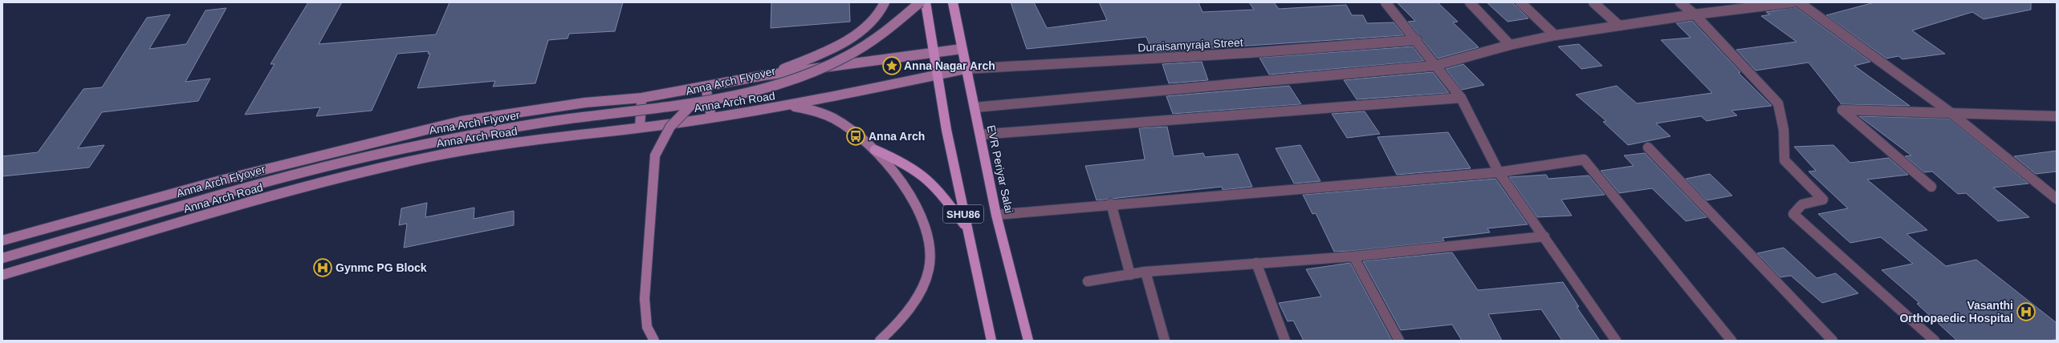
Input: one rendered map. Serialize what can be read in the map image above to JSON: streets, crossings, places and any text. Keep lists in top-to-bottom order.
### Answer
{
  "streets": {
    "main road": [
      "Anna Arch Flyover",
      "Anna Arch Road",
      "EVR Periyar Salai",
      "SHU86"
    ],
    "street": ["Duraisamyraja Street"]
  },
  "crossings": [
    ["Duraisamyraja Street", "Anna Arch Road"],
    ["Duraisamyraja Street", "EVR Periyar Salai"],
    ["Anna Arch Road", "EVR Periyar Salai"],
    ["Anna Arch Road", "SHU86"]
  ],
  "places": {
    "place": ["Anna Nagar Arch"],
    "bus stop": ["Anna Arch"],
    "hospital": ["Gynmc PG Block", "Vasanthi Orthopaedic Hospital"]
  }
}
